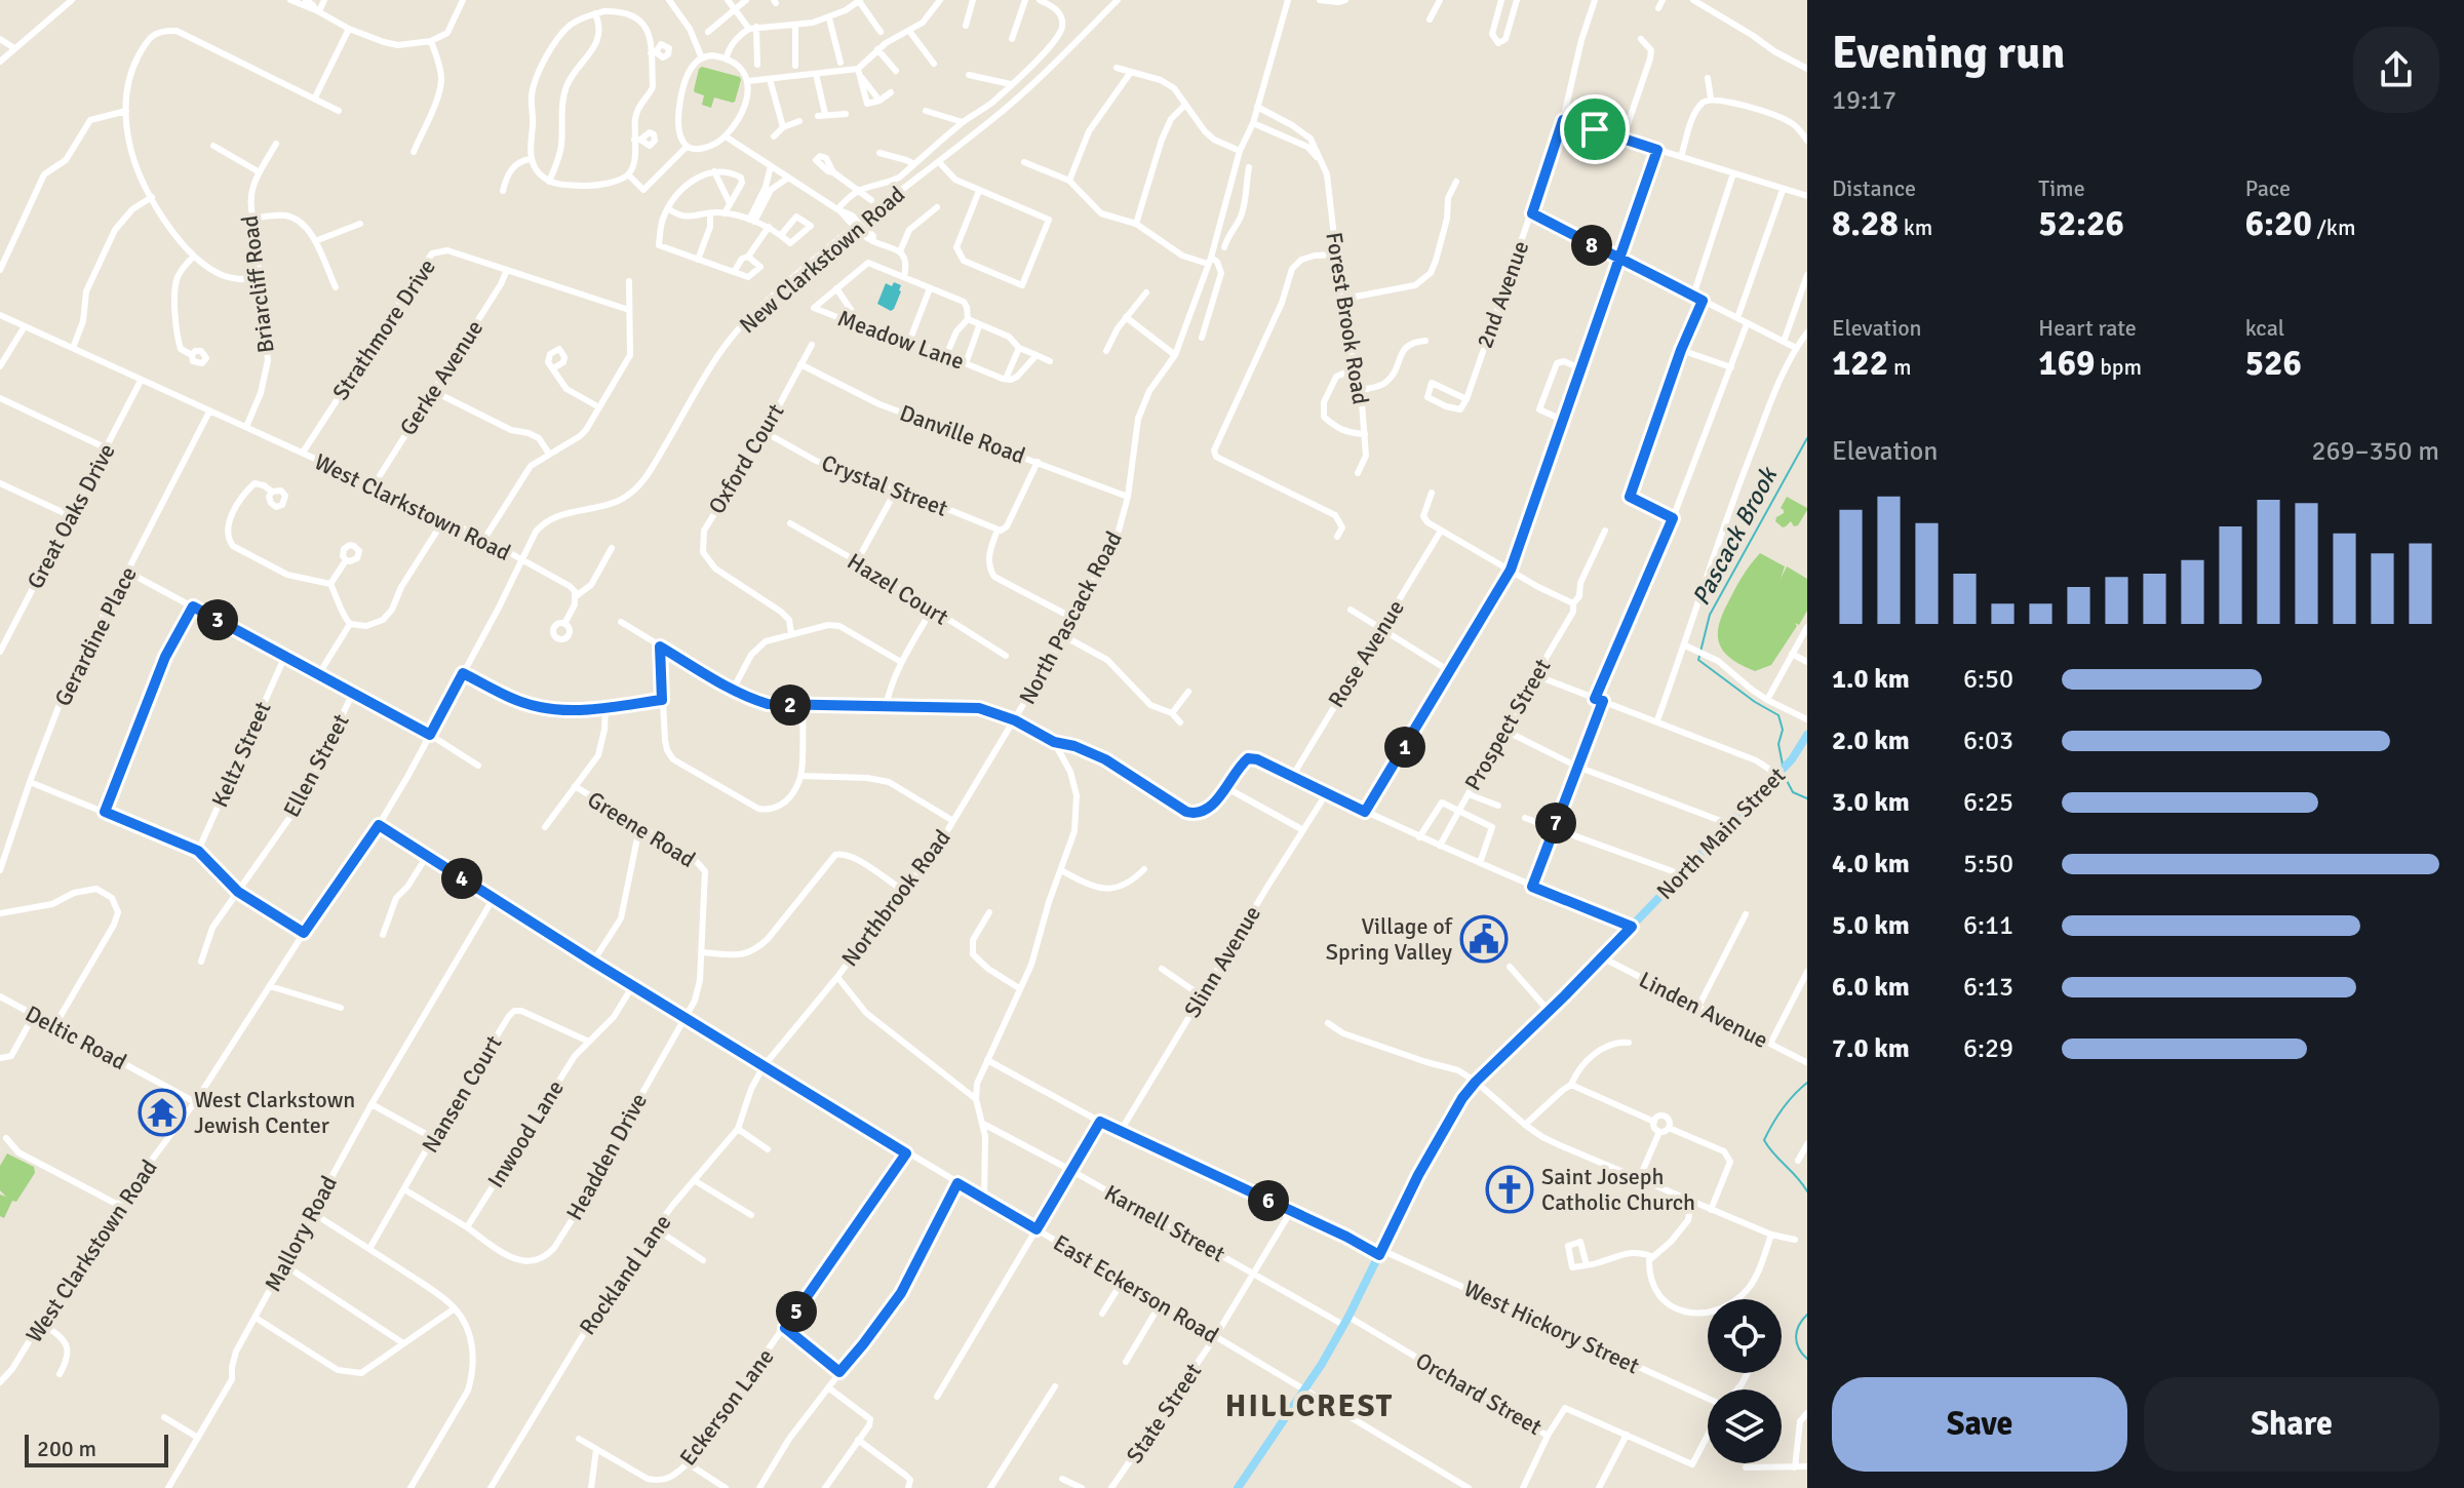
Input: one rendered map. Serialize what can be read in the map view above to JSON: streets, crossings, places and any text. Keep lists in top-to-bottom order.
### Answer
{
  "streets": {
    "main road": ["North Main Street"],
    "street": [
      "New Clarkstown Road",
      "Briarcliff Road",
      "2nd Avenue",
      "Forest Brook Road",
      "Strathmore Drive",
      "Meadow Lane",
      "Gerke Avenue",
      "Danville Road",
      "Oxford Court",
      "Crystal Street",
      "West Clarkstown Road",
      "Great Oaks Drive",
      "Hazel Court",
      "North Pascack Road",
      "Gerardine Place",
      "Rose Avenue",
      "Prospect Street",
      "Keltz Street",
      "Ellen Street",
      "Greene Road",
      "Northbrook Road",
      "Slinn Avenue",
      "Linden Avenue",
      "Deltic Road",
      "Nansen Court",
      "Inwood Lane",
      "Headden Drive",
      "Karnell Street",
      "Mallory Road",
      "Rockland Lane",
      "East Eckerson Road",
      "West Hickory Street",
      "Orchard Street",
      "Eckerson Lane",
      "State Street"
    ]
  },
  "crossings": [
    ["New Clarkstown Road", "West Clarkstown Road"],
    ["Briarcliff Road", "West Clarkstown Road"],
    ["Forest Brook Road", "North Pascack Road"],
    ["Strathmore Drive", "Gerke Avenue"],
    ["Strathmore Drive", "West Clarkstown Road"],
    ["Gerke Avenue", "West Clarkstown Road"],
    ["Danville Road", "Oxford Court"],
    ["Danville Road", "North Pascack Road"],
    ["Oxford Court", "Crystal Street"],
    ["West Clarkstown Road", "Great Oaks Drive"],
    ["West Clarkstown Road", "Gerardine Place"],
    ["West Clarkstown Road", "Deltic Road"],
    ["West Clarkstown Road", "East Eckerson Road"],
    ["North Pascack Road", "Northbrook Road"],
    ["Greene Road", "Headden Drive"],
    ["Greene Road", "East Eckerson Road"],
    ["North Main Street", "Linden Avenue"],
    ["North Main Street", "Karnell Street"],
    ["North Main Street", "East Eckerson Road"],
    ["North Main Street", "West Hickory Street"],
    ["North Main Street", "Orchard Street"],
    ["Northbrook Road", "Rockland Lane"],
    ["Northbrook Road", "East Eckerson Road"],
    ["Slinn Avenue", "West Hickory Street"],
    ["Nansen Court", "Inwood Lane"],
    ["Inwood Lane", "Headden Drive"],
    ["Inwood Lane", "East Eckerson Road"],
    ["Headden Drive", "East Eckerson Road"],
    ["Karnell Street", "Orchard Street"],
    ["Karnell Street", "State Street"],
    ["Mallory Road", "East Eckerson Road"],
    ["Rockland Lane", "East Eckerson Road"],
    ["East Eckerson Road", "Eckerson Lane"],
    ["East Eckerson Road", "State Street"],
    ["West Hickory Street", "State Street"]
  ],
  "districts": ["HILLCREST"],
  "water": ["Pascack Brook"],
  "places": {
    "public building": ["Village of Spring Valley"],
    "temple": ["West Clarkstown Jewish Center"],
    "church": ["Saint Joseph Catholic Church"]
  },
  "scale_bar": "200 m",
  "page": {
    "heading": ["Evening run", "19:17"],
    "stats": [
      ["Distance", "8.28 km"],
      ["Time", "52:26"],
      ["Pace", "6:20 /km"],
      ["Elevation", "122 m"],
      ["Heart rate", "169 bpm"],
      ["kcal", "526"]
    ],
    "pins": [
      "8",
      "3",
      "2",
      "1",
      "7",
      "4",
      "6",
      "5"
    ],
    "chart": ["Elevation", "269–350 m"],
    "list": [
      {
        "name": "1.0 km",
        "note": "6:50"
      },
      {
        "name": "2.0 km",
        "note": "6:03"
      },
      {
        "name": "3.0 km",
        "note": "6:25"
      },
      {
        "name": "4.0 km",
        "note": "5:50"
      },
      {
        "name": "5.0 km",
        "note": "6:11"
      },
      {
        "name": "6.0 km",
        "note": "6:13"
      },
      {
        "name": "7.0 km",
        "note": "6:29"
      }
    ],
    "buttons": ["Save", "Share"],
    "scale": "200 m"
  }
}
